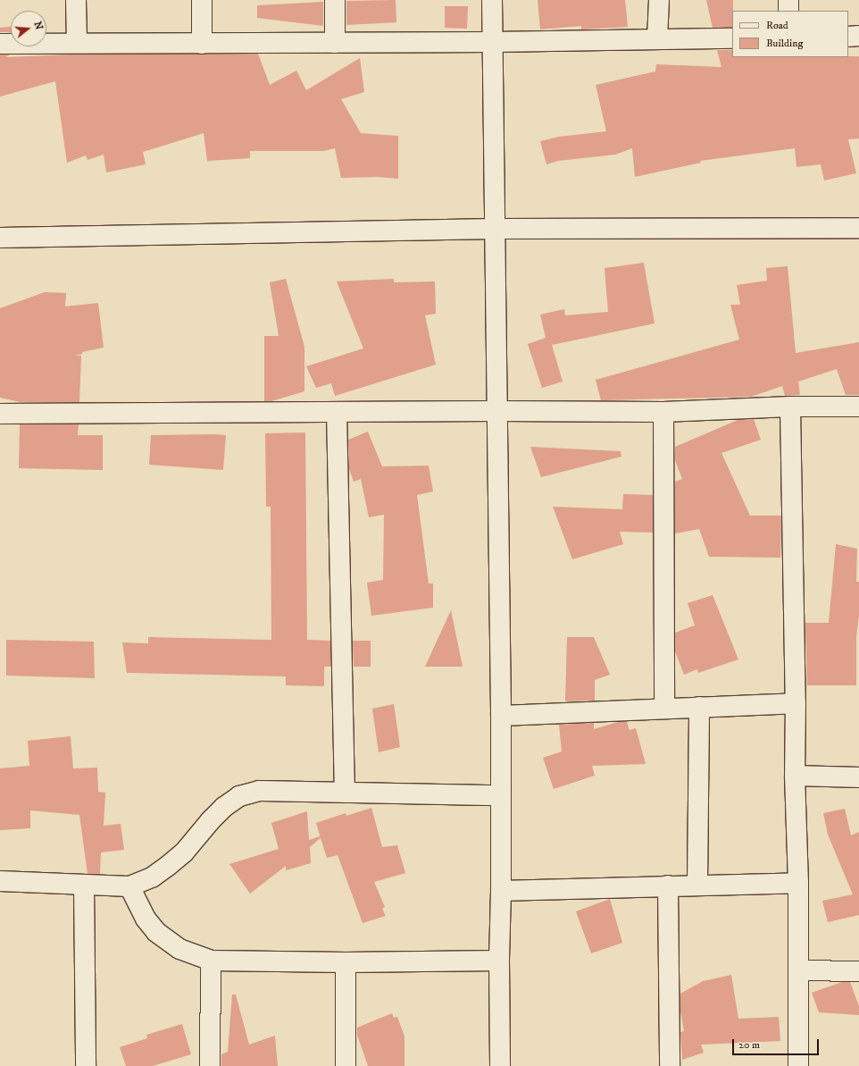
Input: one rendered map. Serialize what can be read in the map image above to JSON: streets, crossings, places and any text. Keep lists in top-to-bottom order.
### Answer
{
  "legend": ["Road", "Building"],
  "scale_bar": "20 m",
  "north": "right"
}
